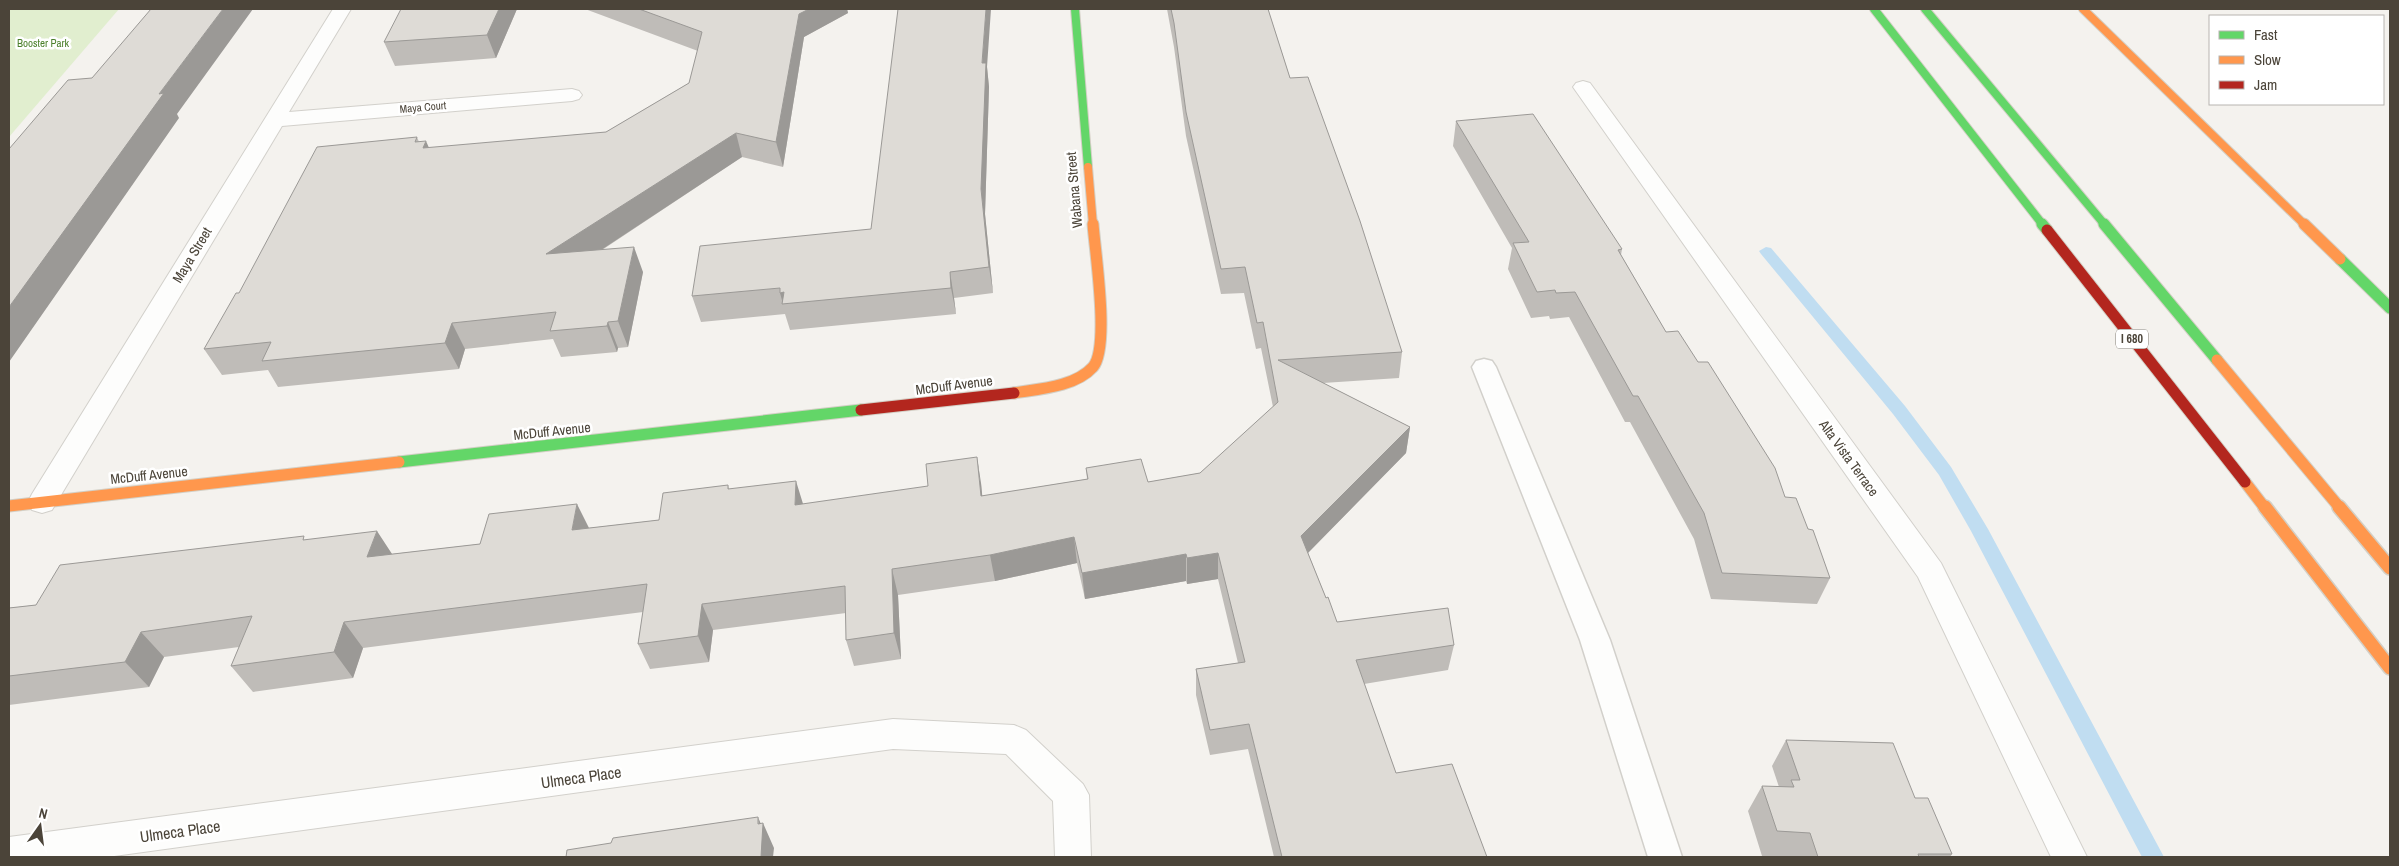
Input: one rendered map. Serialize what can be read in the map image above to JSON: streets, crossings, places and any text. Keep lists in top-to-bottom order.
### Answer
{
  "streets": {
    "main road": ["Wabana Street", "I 680", "McDuff Avenue"],
    "street": [
      "Maya Court",
      "Maya Street",
      "Alta Vista Terrace",
      "Ulmeca Place"
    ]
  },
  "crossings": [
    ["Maya Court", "Maya Street"],
    ["Wabana Street", "McDuff Avenue"],
    ["Maya Street", "McDuff Avenue"]
  ],
  "parks": ["Booster Park"],
  "legend": ["Fast", "Slow", "Jam"],
  "north": "top"
}
